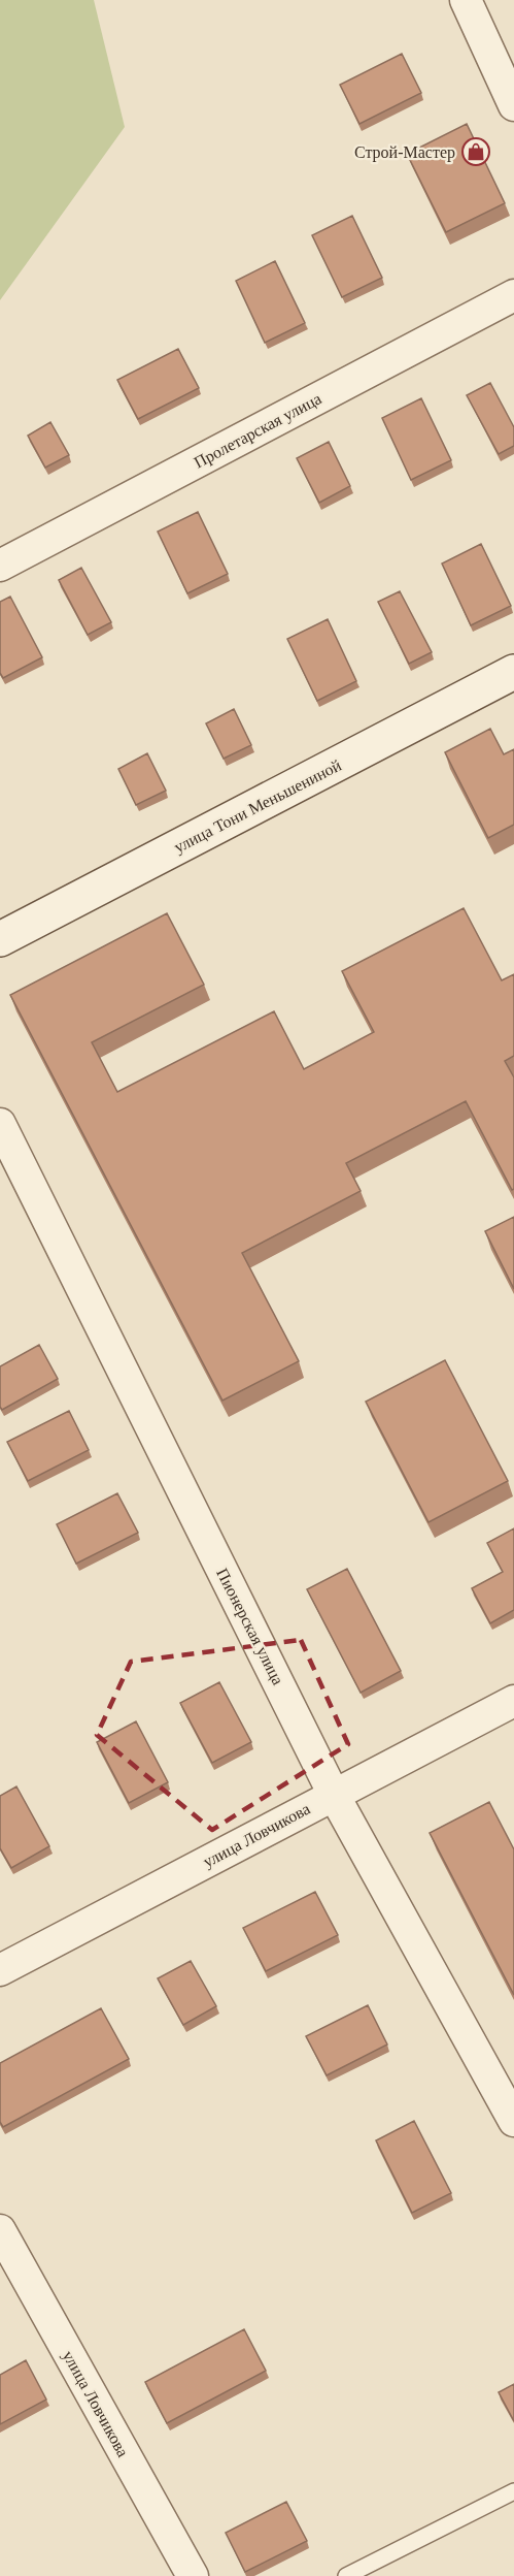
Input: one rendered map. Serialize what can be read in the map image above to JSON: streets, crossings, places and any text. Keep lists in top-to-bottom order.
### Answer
{
  "streets": {
    "street": [
      "Пролетарская улица",
      "улица Тони Меньшениной",
      "Пионерская улица",
      "улица Ловчикова"
    ]
  },
  "crossings": [
    ["Пионерская улица", "улица Ловчикова"]
  ],
  "places": {
    "shop": ["Строй-Мастер"]
  }
}
